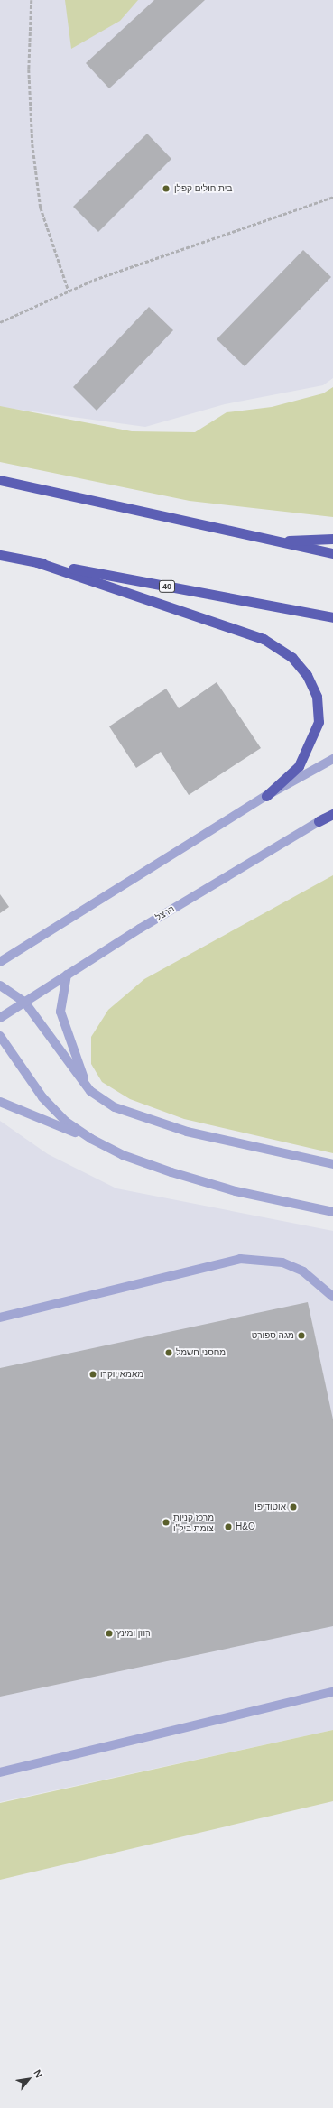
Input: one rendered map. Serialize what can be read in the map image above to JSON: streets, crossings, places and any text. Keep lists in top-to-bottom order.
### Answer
{
  "streets": {
    "highway": ["40"],
    "street": ["הרצל"]
  },
  "places": [
    "בית חולים קפלן",
    "מגה ספורט",
    "מחסני חשמל",
    "מאמא יוקרו",
    "אוטודיפו",
    "מרכז קניות צומת ביל\"ו",
    "H&O",
    "רוזן ומינץ"
  ],
  "north": "top right"
}
